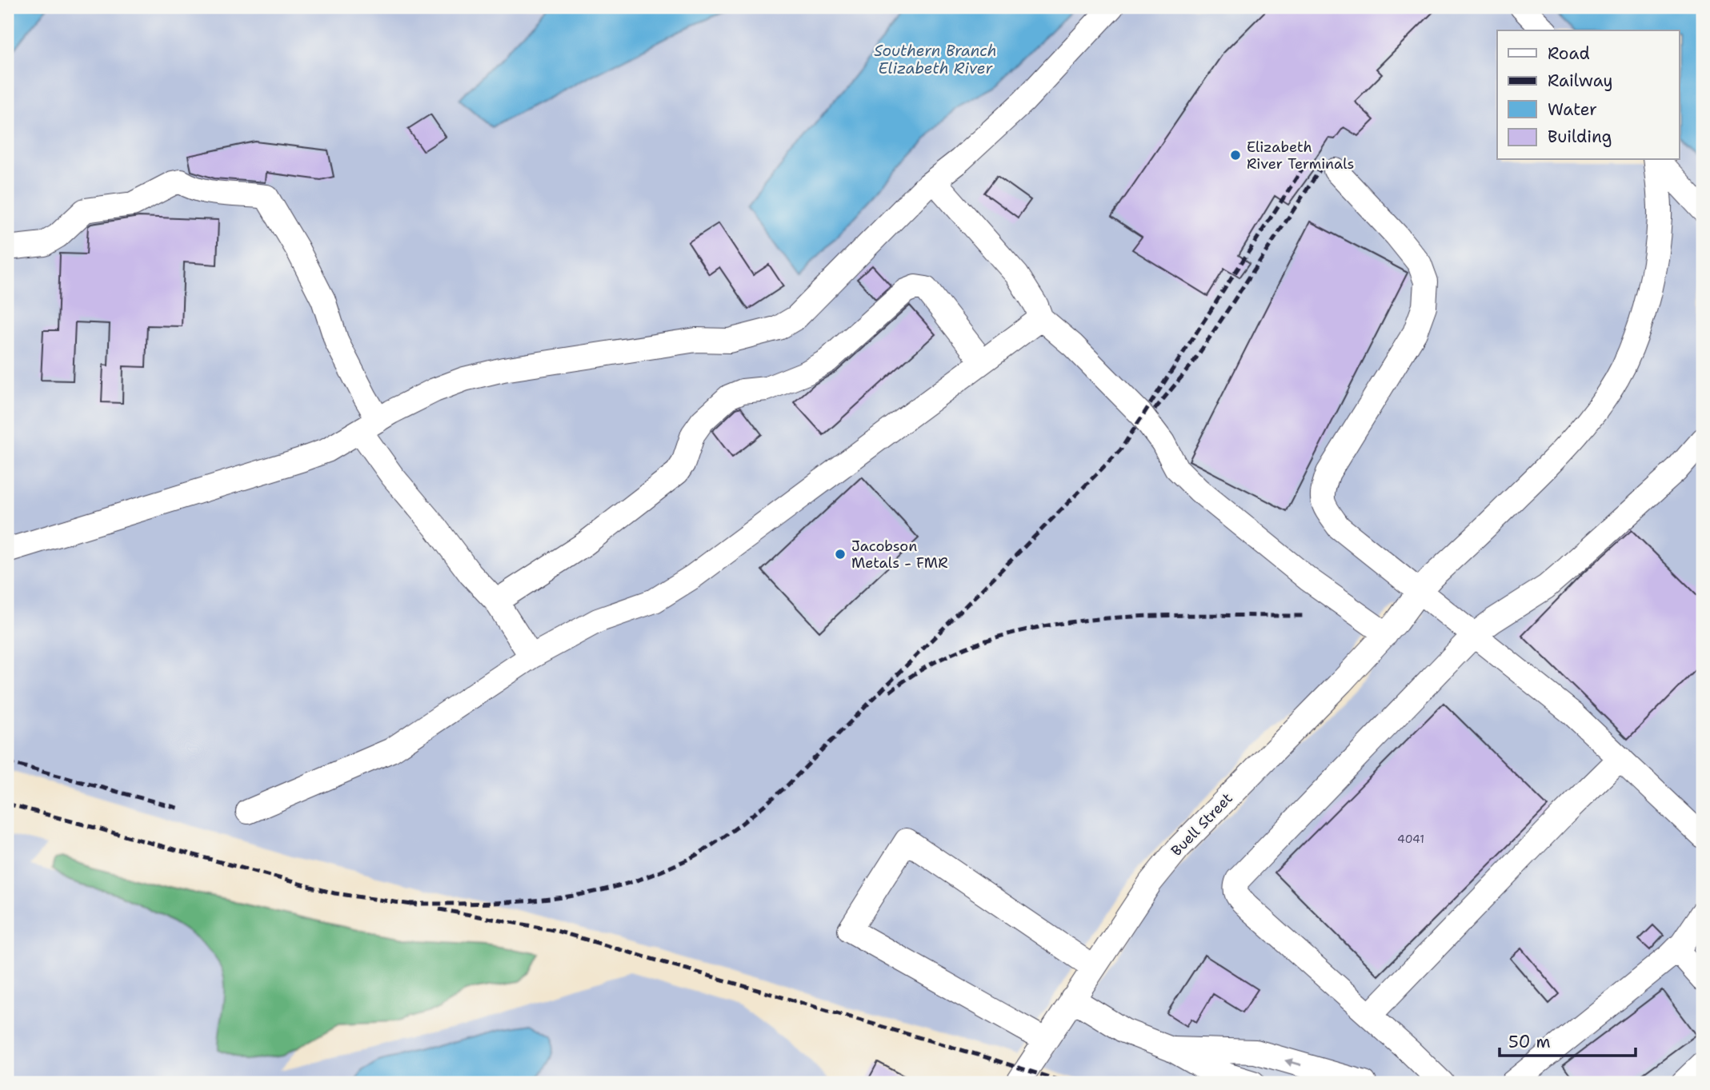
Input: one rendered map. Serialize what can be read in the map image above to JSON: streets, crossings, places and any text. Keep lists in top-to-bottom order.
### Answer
{
  "streets": {
    "street": ["Buell Street"]
  },
  "water": ["Southern Branch Elizabeth River"],
  "places": ["Elizabeth River Terminals", "Jacobson Metals - FMR"],
  "house_numbers": ["4041"],
  "legend": [
    "Road",
    "Railway",
    "Water",
    "Building"
  ],
  "scale_bar": "50 m"
}
